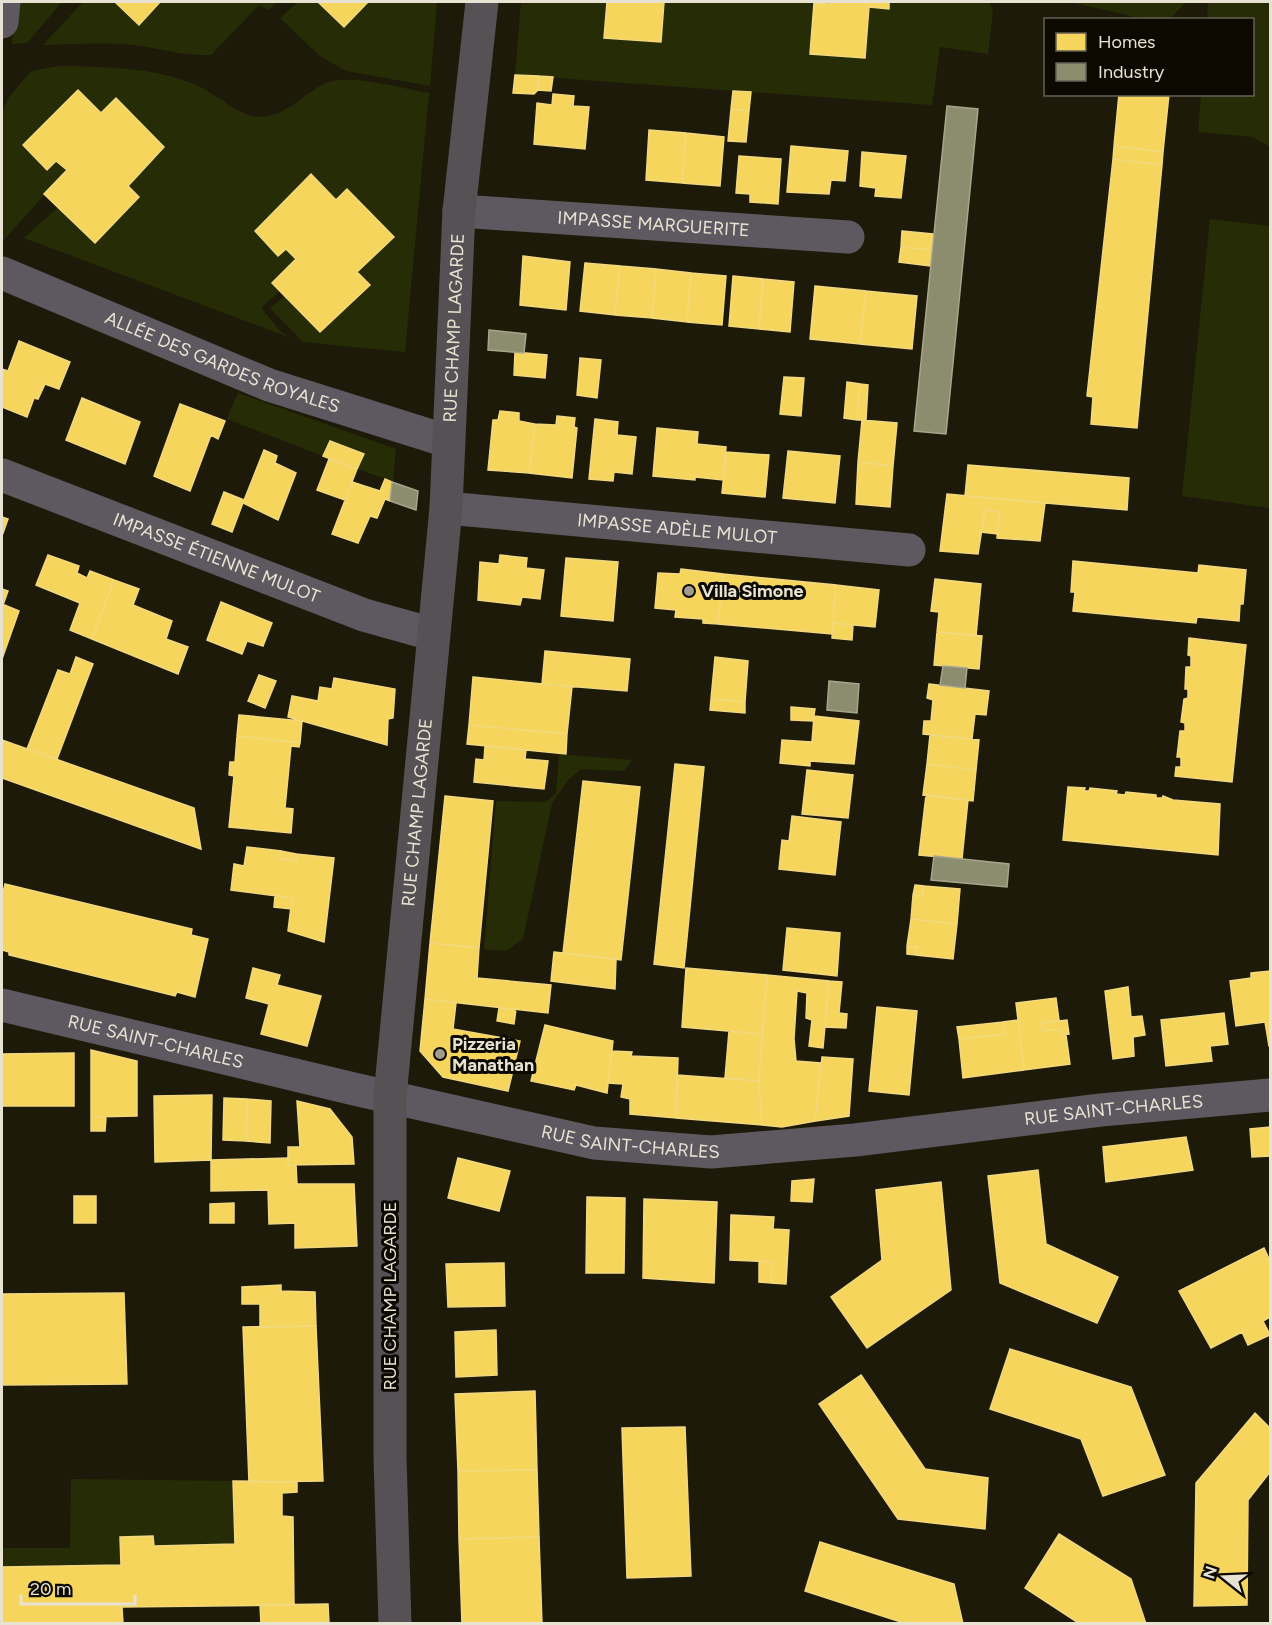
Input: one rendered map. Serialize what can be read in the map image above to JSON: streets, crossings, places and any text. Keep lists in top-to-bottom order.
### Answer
{
  "streets": {
    "main road": ["RUE CHAMP LAGARDE"],
    "street": [
      "IMPASSE MARGUERITE",
      "ALLÉE DES GARDES ROYALES",
      "IMPASSE ADÈLE MULOT",
      "IMPASSE ÉTIENNE MULOT",
      "RUE SAINT-CHARLES"
    ]
  },
  "crossings": [
    ["IMPASSE MARGUERITE", "RUE CHAMP LAGARDE"],
    ["RUE CHAMP LAGARDE", "ALLÉE DES GARDES ROYALES"],
    ["RUE CHAMP LAGARDE", "IMPASSE ADÈLE MULOT"],
    ["RUE CHAMP LAGARDE", "IMPASSE ÉTIENNE MULOT"],
    ["RUE CHAMP LAGARDE", "RUE SAINT-CHARLES"]
  ],
  "places": ["Villa Simone", "Pizzeria Manathan"],
  "legend": ["Homes", "Industry"],
  "scale_bar": "20 m",
  "north": "left"
}
